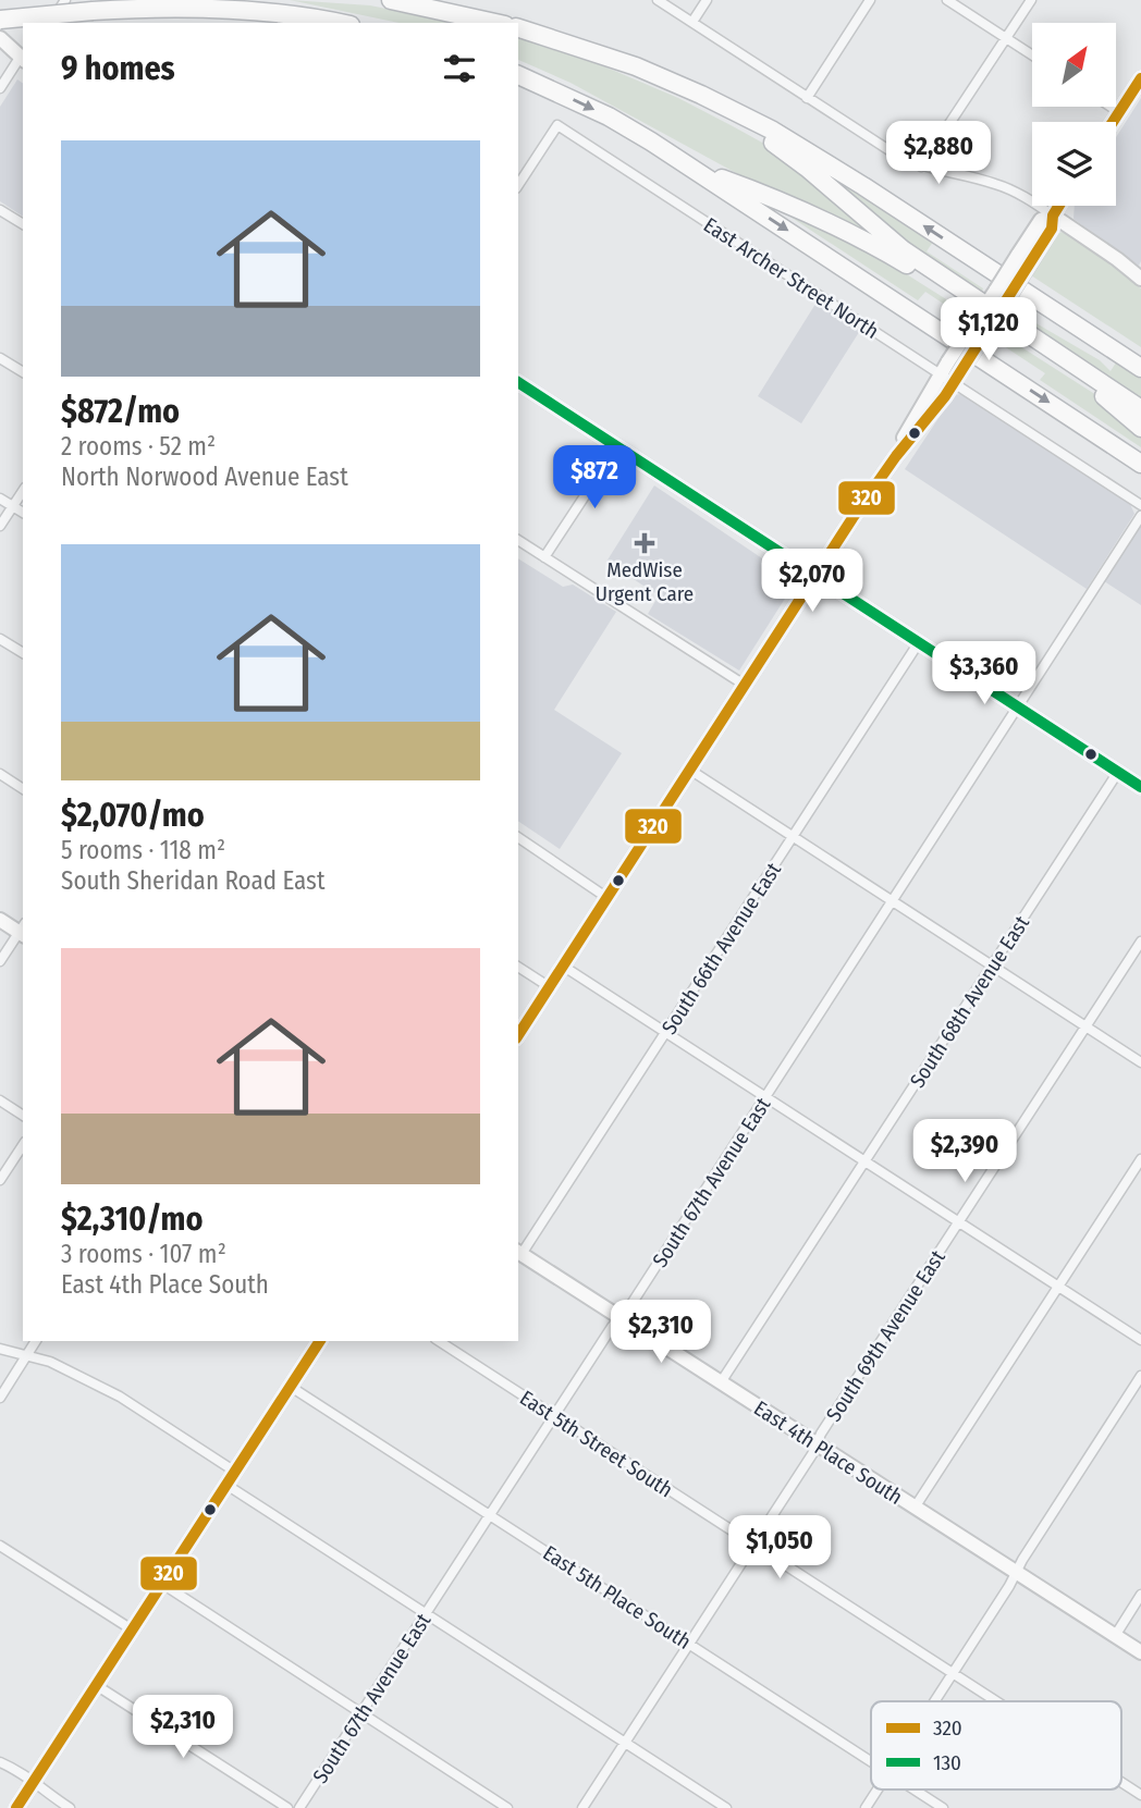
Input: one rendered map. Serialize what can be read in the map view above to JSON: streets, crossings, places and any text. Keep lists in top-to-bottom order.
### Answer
{
  "streets": {
    "main road": ["East 4th Place South"],
    "street": [
      "East Archer Street North",
      "South 66th Avenue East",
      "South 68th Avenue East",
      "South 67th Avenue East",
      "South 69th Avenue East",
      "East 5th Street South",
      "East 5th Place South"
    ]
  },
  "crossings": [
    ["South 66th Avenue East", "East 4th Place South"],
    ["South 68th Avenue East", "East 4th Place South"],
    ["South 67th Avenue East", "East 5th Street South"],
    ["South 67th Avenue East", "East 4th Place South"],
    ["South 67th Avenue East", "East 5th Place South"],
    ["South 69th Avenue East", "East 5th Street South"],
    ["South 69th Avenue East", "East 4th Place South"],
    ["South 69th Avenue East", "East 5th Place South"]
  ],
  "places": {
    "health": ["MedWise Urgent Care"]
  },
  "lines": ["transit line 320", "transit line 130"],
  "legend": ["320", "130"],
  "north": "top right",
  "page": {
    "heading": "9 homes",
    "list": [
      {
        "name": "$872/mo",
        "note": "2 rooms · 52 m² · North Norwood Avenue East"
      },
      {
        "name": "$2,070/mo",
        "note": "5 rooms · 118 m² · South Sheridan Road East"
      },
      {
        "name": "$2,310/mo",
        "note": "3 rooms · 107 m² · East 4th Place South"
      }
    ],
    "price": [
      "$2,880",
      "$1,120",
      "$872",
      "$2,070",
      "$3,360",
      "$2,390",
      "$2,310",
      "$1,050",
      "$2,310"
    ]
  }
}
